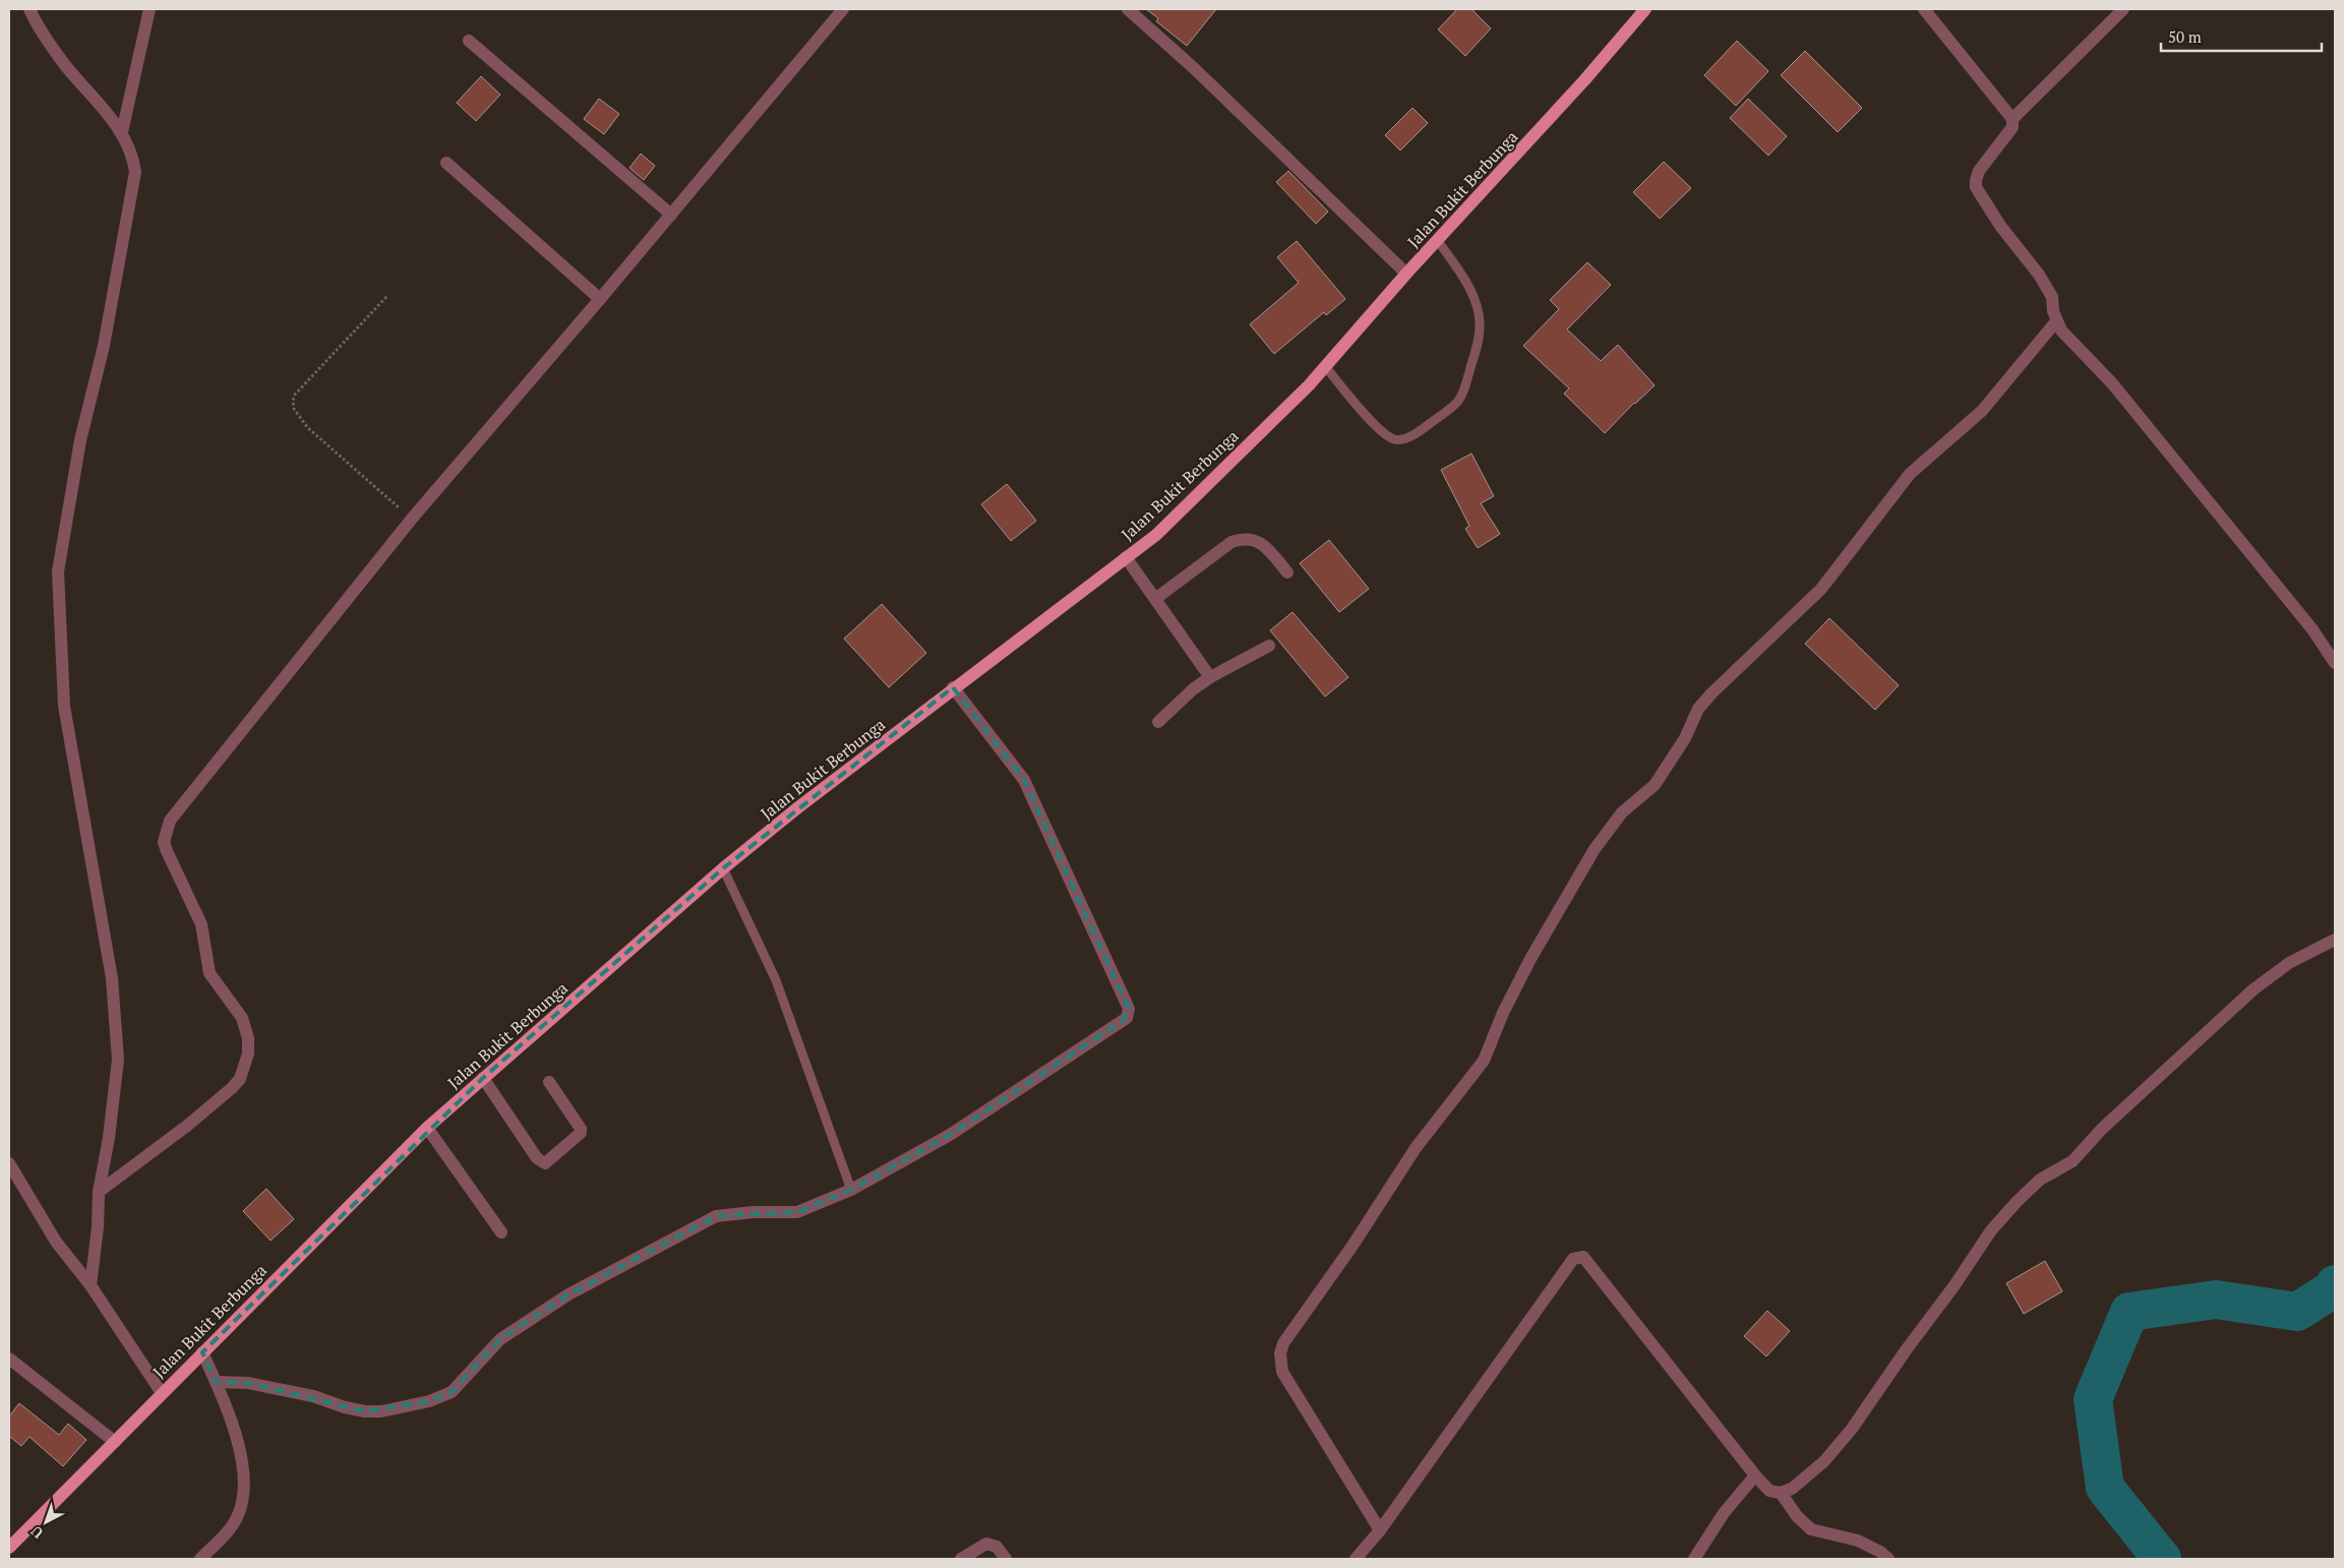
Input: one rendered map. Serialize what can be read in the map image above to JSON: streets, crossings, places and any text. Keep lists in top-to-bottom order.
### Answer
{
  "streets": {
    "main road": ["Jalan Bukit Berbunga"]
  },
  "scale_bar": "50 m",
  "north": "bottom left"
}
